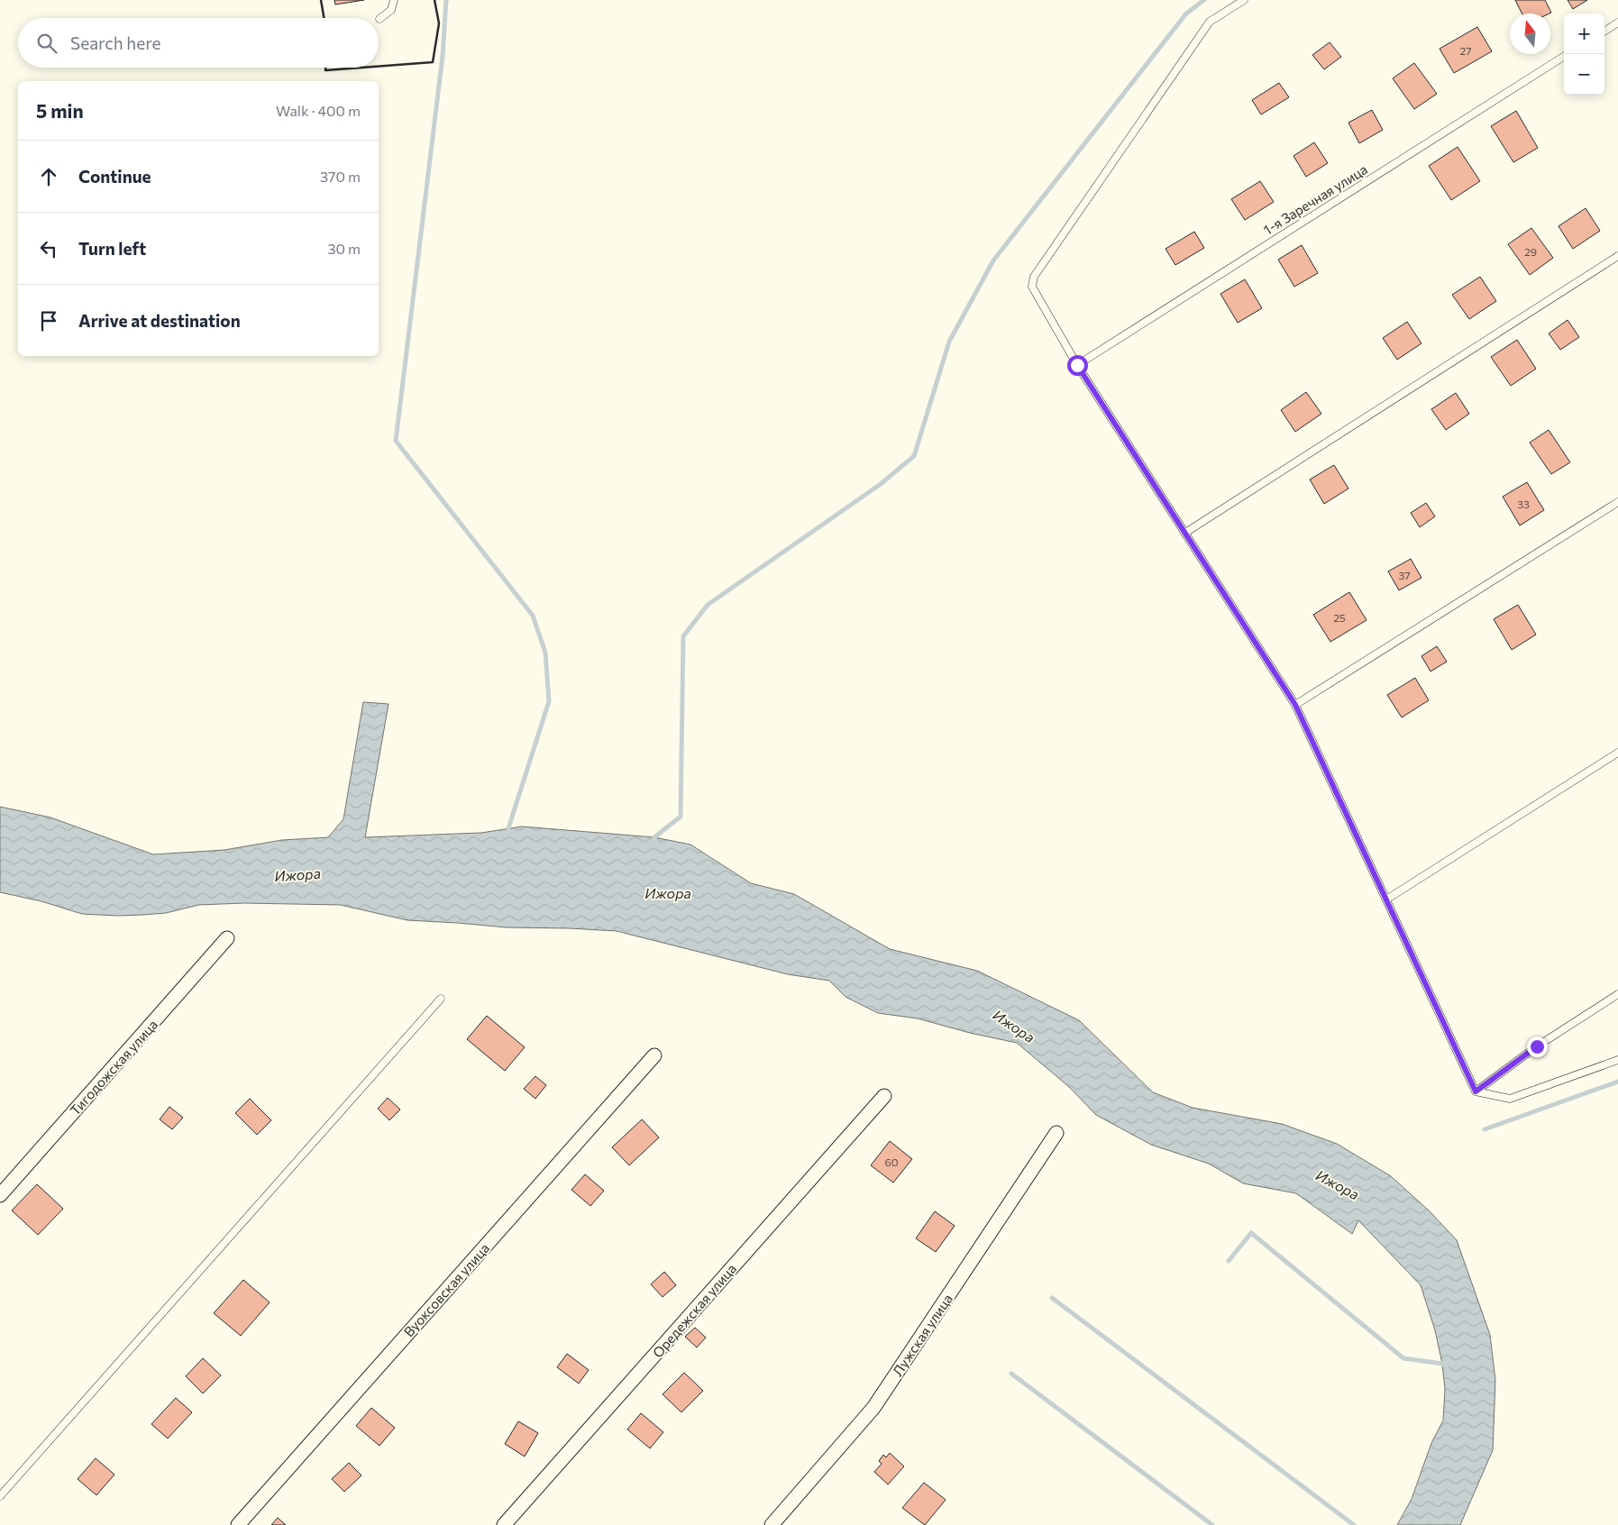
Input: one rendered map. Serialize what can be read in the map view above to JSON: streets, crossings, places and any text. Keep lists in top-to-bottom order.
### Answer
{
  "streets": {
    "street": [
      "Тигодожская улица",
      "Вуоксовская улица",
      "Оредежская улица",
      "Лужская улица"
    ],
    "lane": ["1-я Заречная улица"]
  },
  "water": ["Ижора"],
  "house_numbers": [
    "27",
    "29",
    "33",
    "37",
    "25",
    "60"
  ],
  "north": "top",
  "page": {
    "map_buttons": ["+", "−"],
    "search": "Search here",
    "heading": ["5 min", "Walk · 400 m"],
    "list": [
      ["Continue", "370 m"],
      ["Turn left", "30 m"],
      "Arrive at destination"
    ]
  }
}
